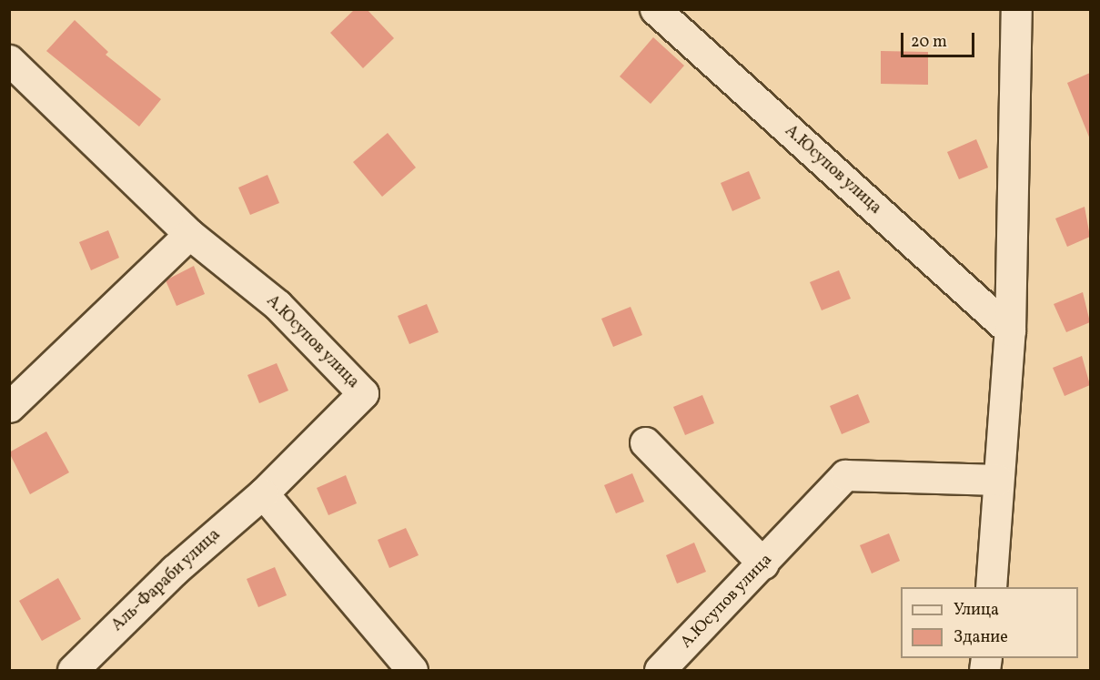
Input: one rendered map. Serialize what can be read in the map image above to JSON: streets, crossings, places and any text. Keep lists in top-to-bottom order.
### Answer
{
  "streets": {
    "street": ["А.Юсупов улица", "Аль-Фараби улица"]
  },
  "crossings": [
    ["А.Юсупов улица", "Аль-Фараби улица"]
  ],
  "legend": ["Улица", "Здание"],
  "scale_bar": "20 m"
}
